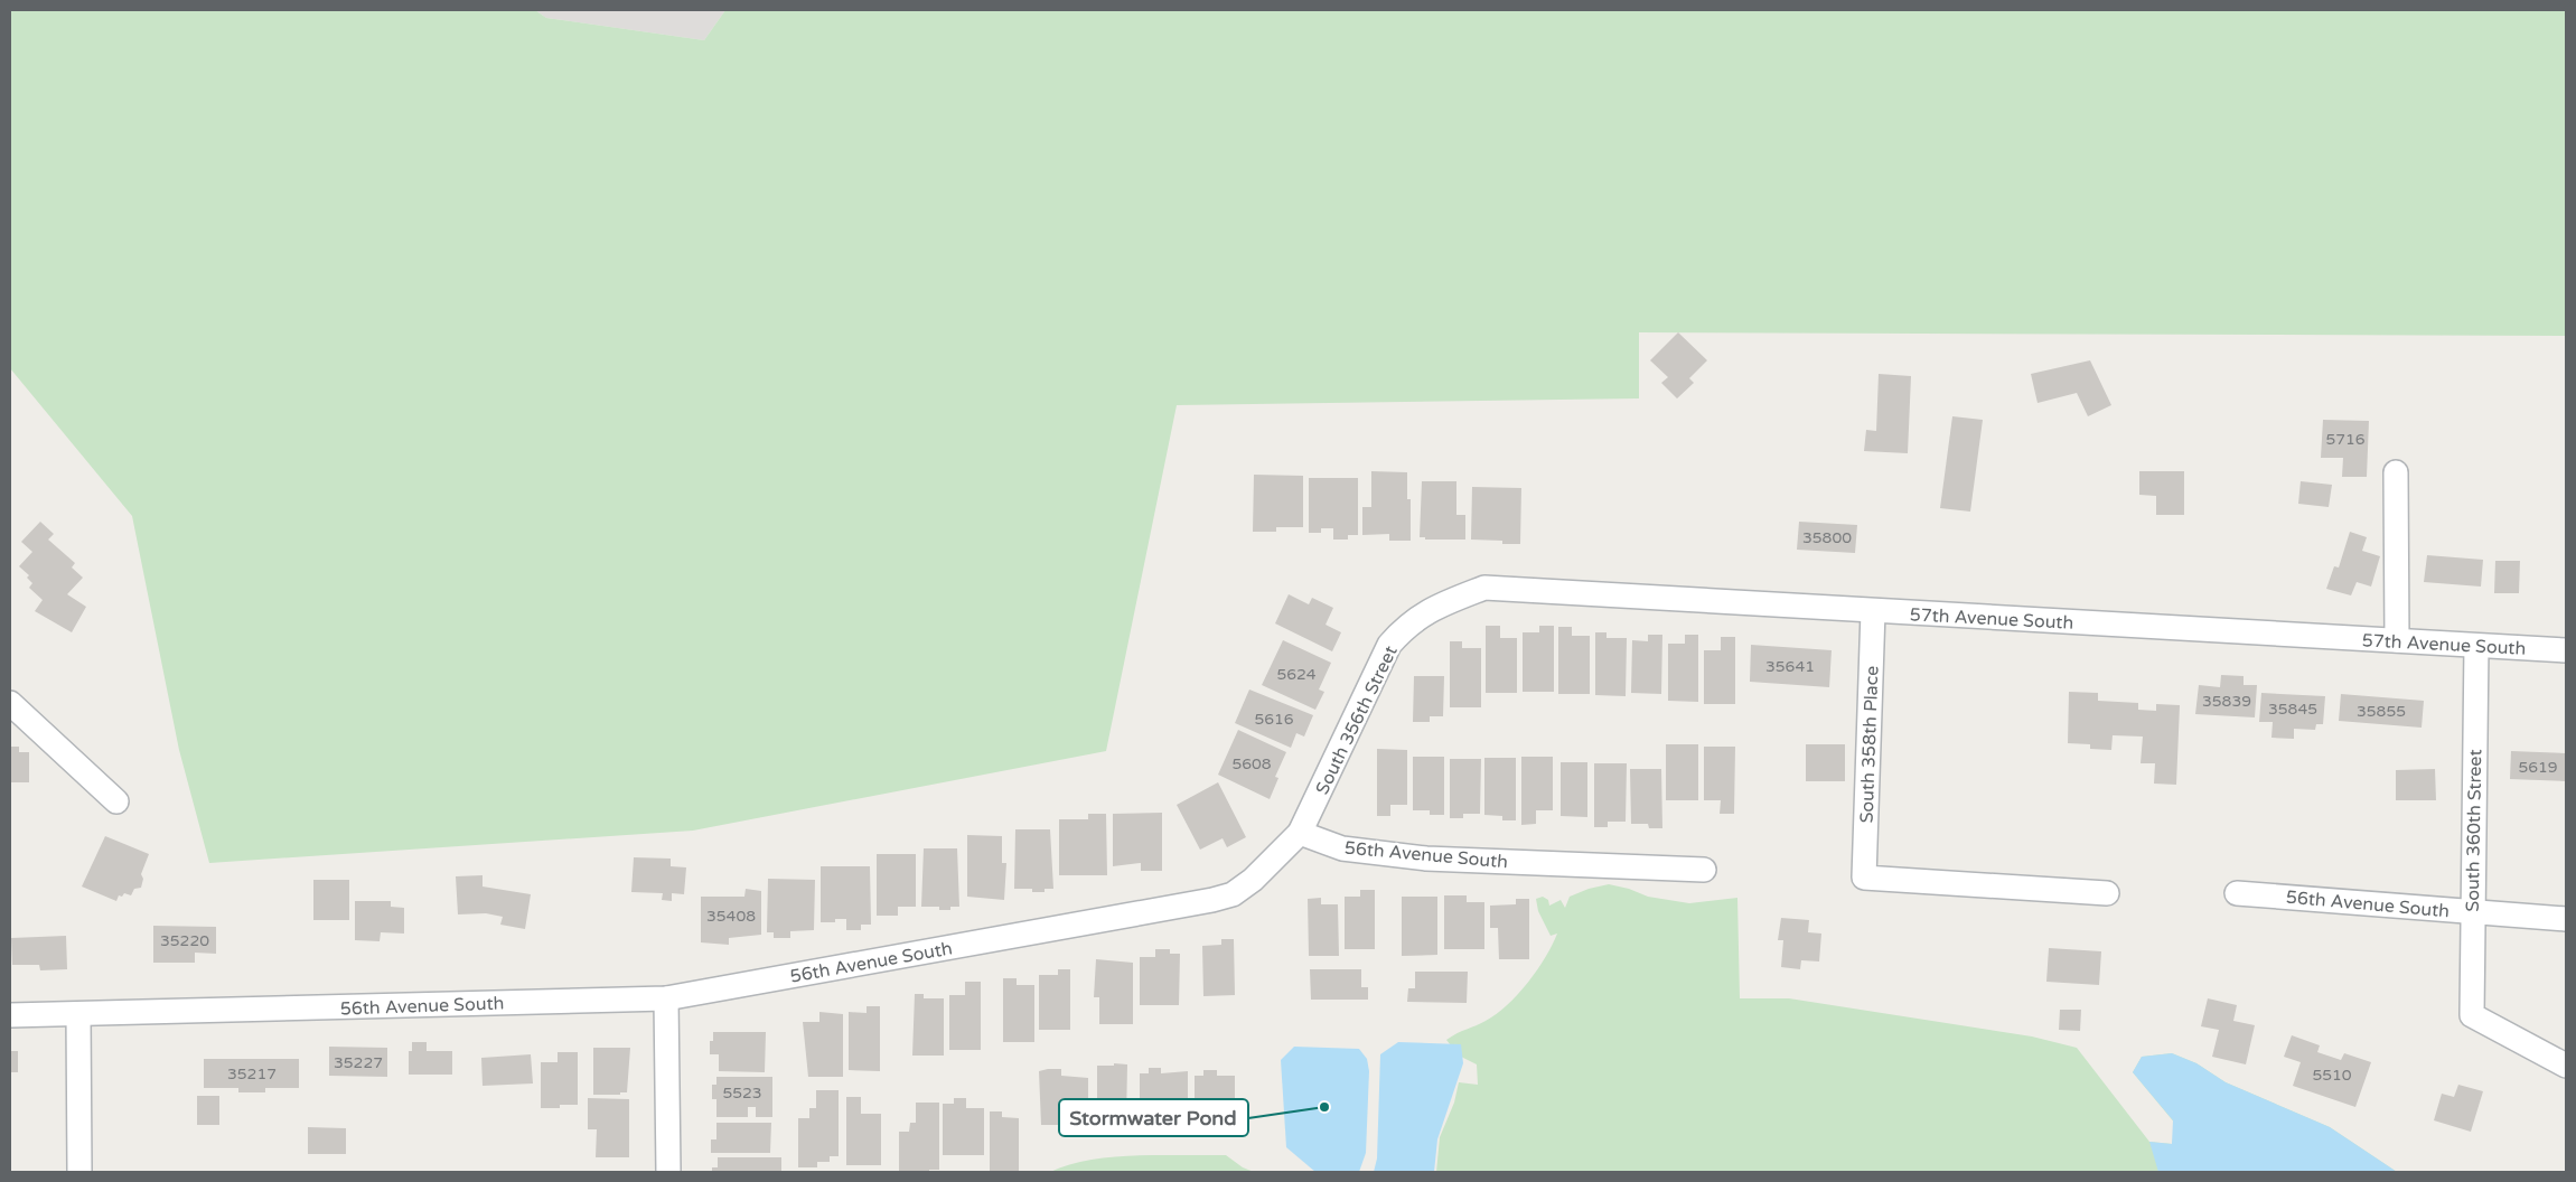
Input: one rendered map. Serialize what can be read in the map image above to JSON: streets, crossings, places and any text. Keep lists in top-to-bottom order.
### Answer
{
  "streets": {
    "street": [
      "57th Avenue South",
      "South 356th Street",
      "South 358th Place",
      "South 360th Street",
      "56th Avenue South"
    ]
  },
  "crossings": [
    ["57th Avenue South", "South 356th Street"],
    ["57th Avenue South", "South 358th Place"],
    ["57th Avenue South", "South 360th Street"],
    ["South 356th Street", "56th Avenue South"],
    ["South 360th Street", "56th Avenue South"]
  ],
  "places": ["Stormwater Pond"],
  "house_numbers": [
    "5716",
    "35800",
    "35641",
    "5624",
    "35839",
    "35845",
    "35855",
    "5616",
    "5608",
    "5619",
    "35408",
    "35220",
    "35227",
    "35217",
    "5510",
    "5523"
  ]
}
